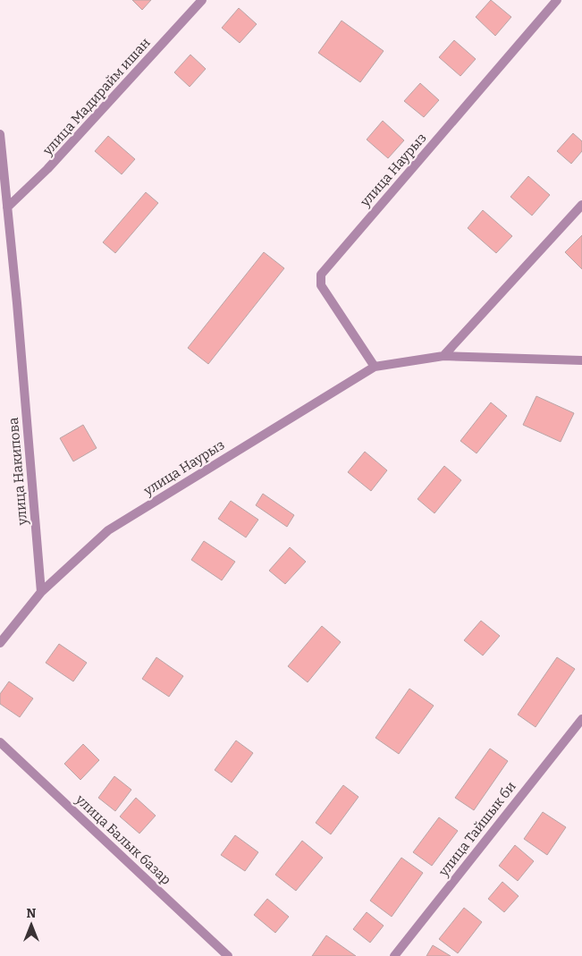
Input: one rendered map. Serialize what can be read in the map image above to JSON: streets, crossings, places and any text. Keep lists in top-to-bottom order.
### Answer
{
  "streets": {
    "street": [
      "улица Мадирайм ишан",
      "улица Наурыз",
      "улица Накипова",
      "улица Тайшык би",
      "улица Балык базар"
    ]
  },
  "crossings": [
    ["улица Мадирайм ишан", "улица Накипова"],
    ["улица Наурыз", "улица Накипова"]
  ],
  "north": "top"
}
